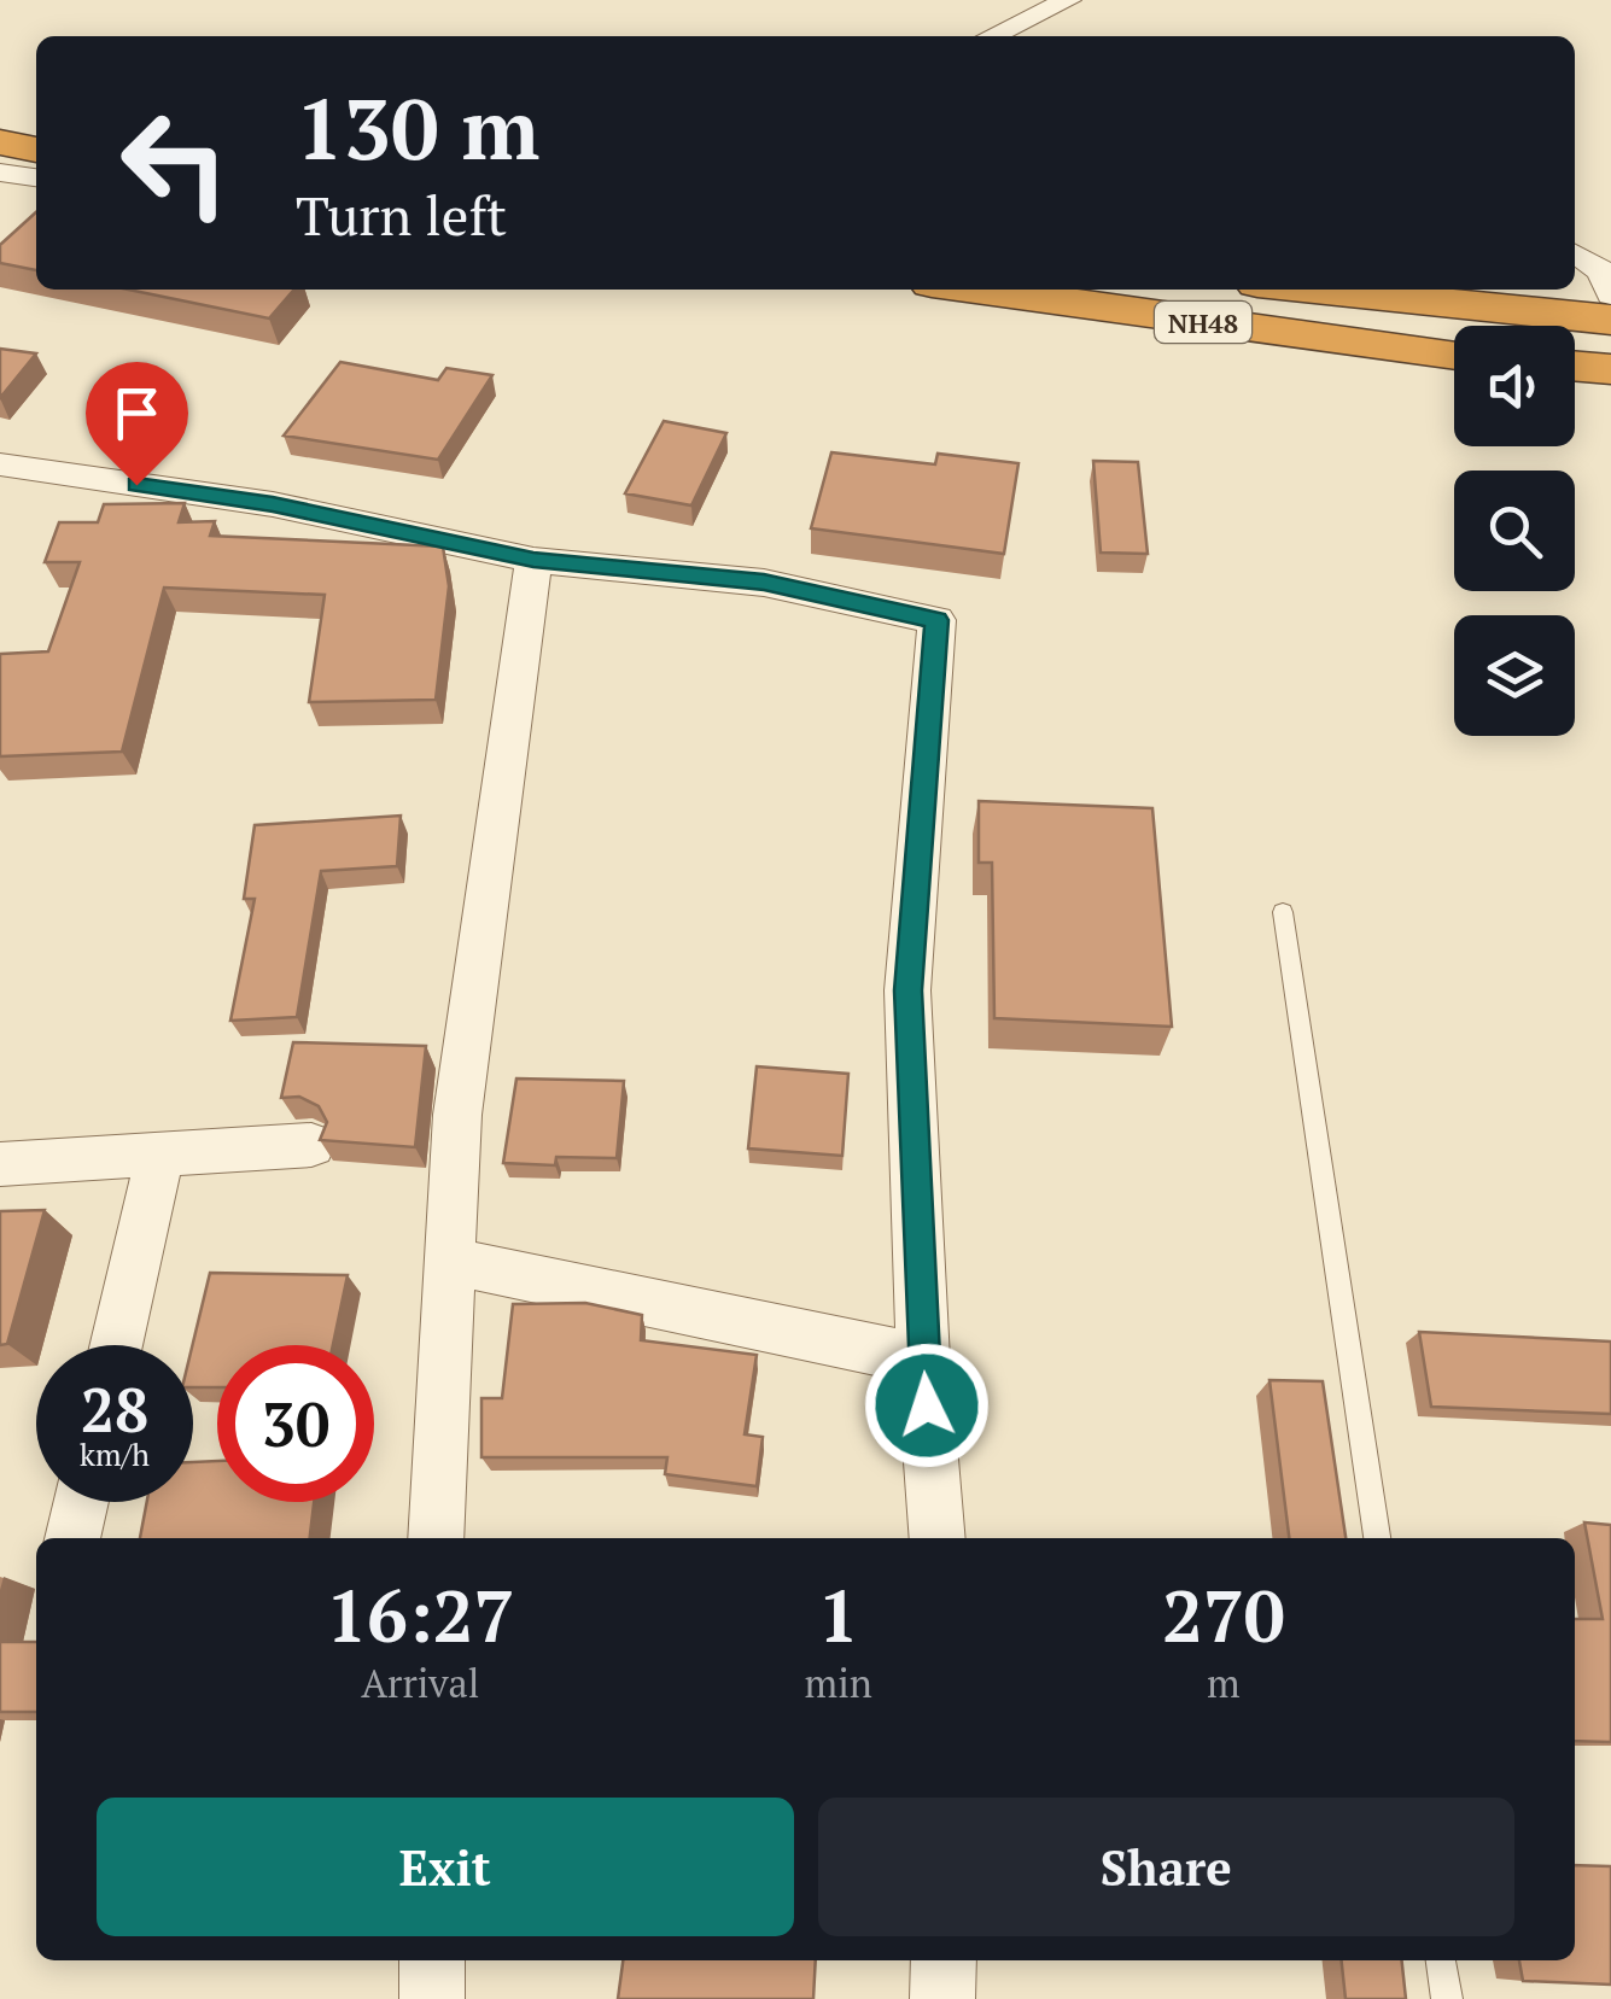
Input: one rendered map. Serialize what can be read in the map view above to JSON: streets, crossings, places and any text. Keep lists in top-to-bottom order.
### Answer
{
  "streets": {
    "highway": ["NH48"]
  },
  "page": {
    "turn": ["130 m", "Turn left"],
    "speed": "28 km/h",
    "limit": "30",
    "eta": [
      "16:27",
      "Arrival",
      "1",
      "min",
      "270",
      "m"
    ],
    "buttons": ["Exit", "Share"]
  }
}
